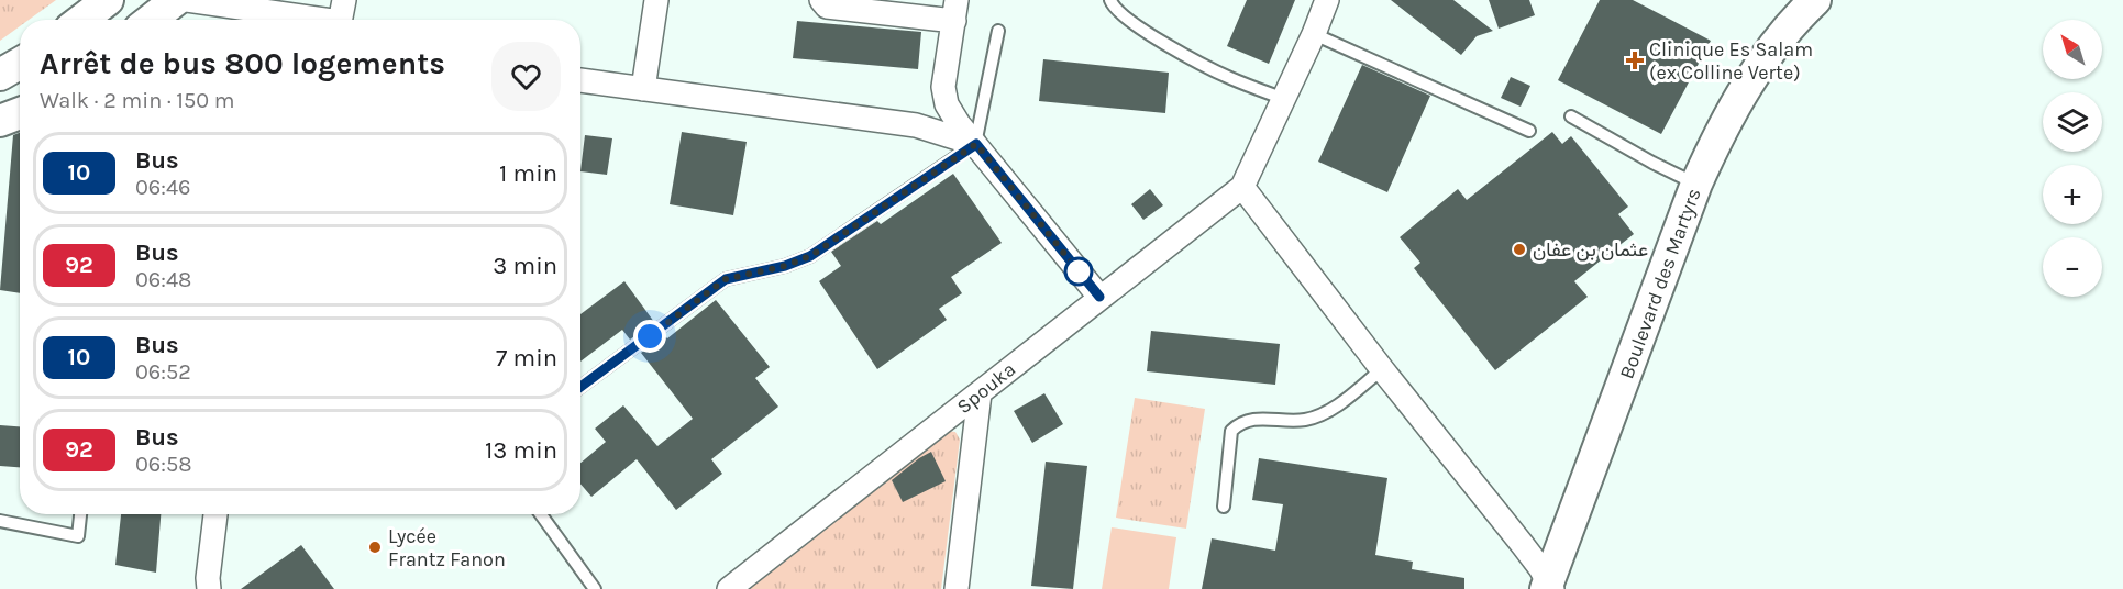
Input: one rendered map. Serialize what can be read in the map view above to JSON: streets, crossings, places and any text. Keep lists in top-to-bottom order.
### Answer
{
  "streets": {
    "street": ["Boulevard des Martyrs", "Spouka"]
  },
  "places": {
    "health": ["Clinique Es Salam (ex Colline Verte)"],
    "other": ["عثمان بن عفان", "Lycée Frantz Fanon"]
  },
  "lines": ["bus line 10"],
  "north": "top left",
  "page": {
    "map_buttons": ["+", "−"],
    "heading": ["Arrêt de bus 800 logements", "Walk · 2 min · 150 m"],
    "list": [
      {
        "mark": "10",
        "name": "Bus",
        "note": "06:46",
        "value": "1 min"
      },
      {
        "mark": "92",
        "name": "Bus",
        "note": "06:48",
        "value": "3 min"
      },
      {
        "mark": "10",
        "name": "Bus",
        "note": "06:52",
        "value": "7 min"
      },
      {
        "mark": "92",
        "name": "Bus",
        "note": "06:58",
        "value": "13 min"
      }
    ]
  }
}
